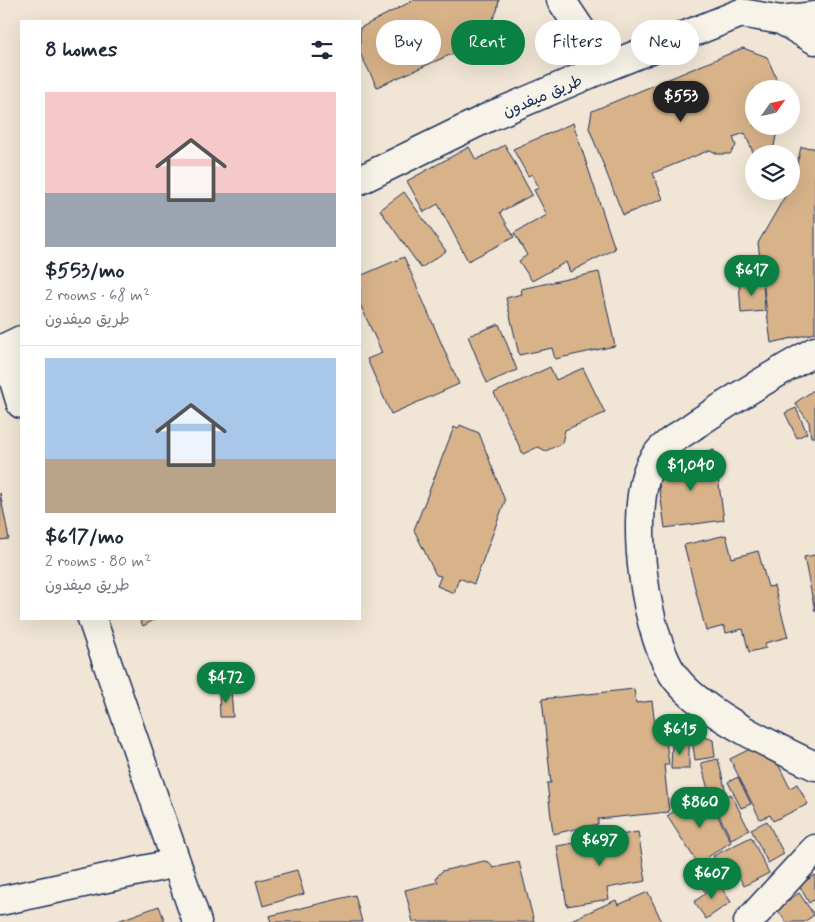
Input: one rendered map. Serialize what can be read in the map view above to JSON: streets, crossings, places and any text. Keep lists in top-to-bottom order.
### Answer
{
  "streets": {
    "street": ["طريق ميفدون"]
  },
  "north": "top right",
  "page": {
    "chip": [
      "Buy",
      "Rent",
      "Filters",
      "New"
    ],
    "heading": "8 homes",
    "list": [
      {
        "name": "$553/mo",
        "note": "2 rooms · 68 m² · طريق ميفدون"
      },
      {
        "name": "$617/mo",
        "note": "2 rooms · 80 m² · طريق ميفدون"
      }
    ],
    "price": [
      "$553",
      "$617",
      "$1,040",
      "$472",
      "$615",
      "$860",
      "$697",
      "$607"
    ]
  }
}
